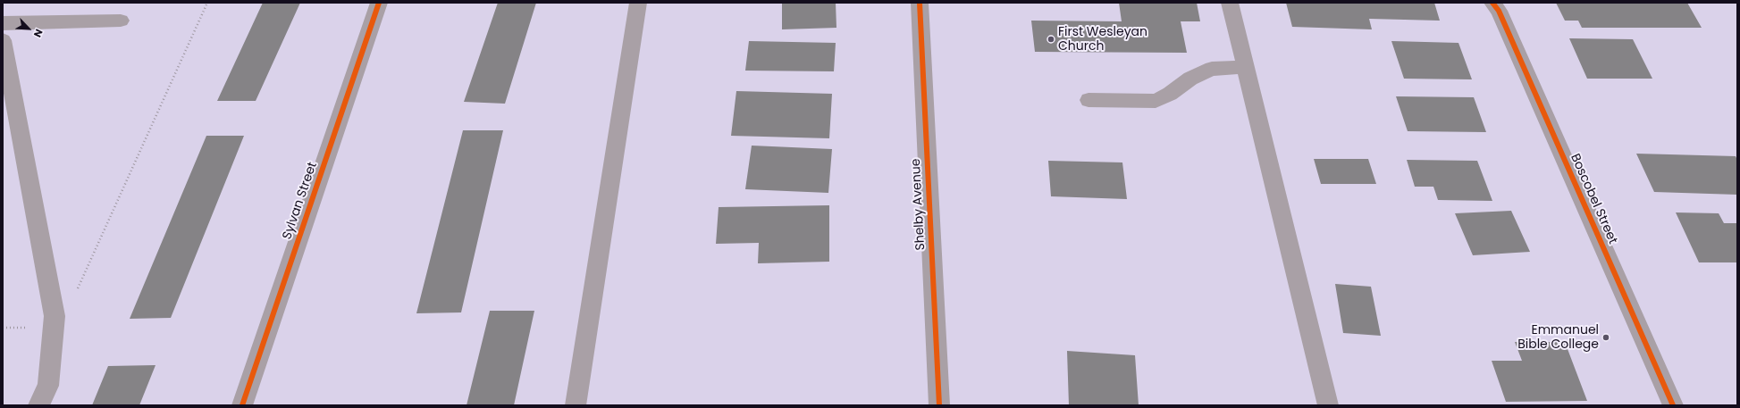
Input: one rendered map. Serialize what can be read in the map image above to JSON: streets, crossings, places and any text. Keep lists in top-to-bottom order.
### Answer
{
  "streets": {
    "street": ["Boscobel Street", "Sylvan Street", "Shelby Avenue"]
  },
  "places": ["First Wesleyan Church", "Emmanuel Bible College"],
  "north": "bottom right"
}
